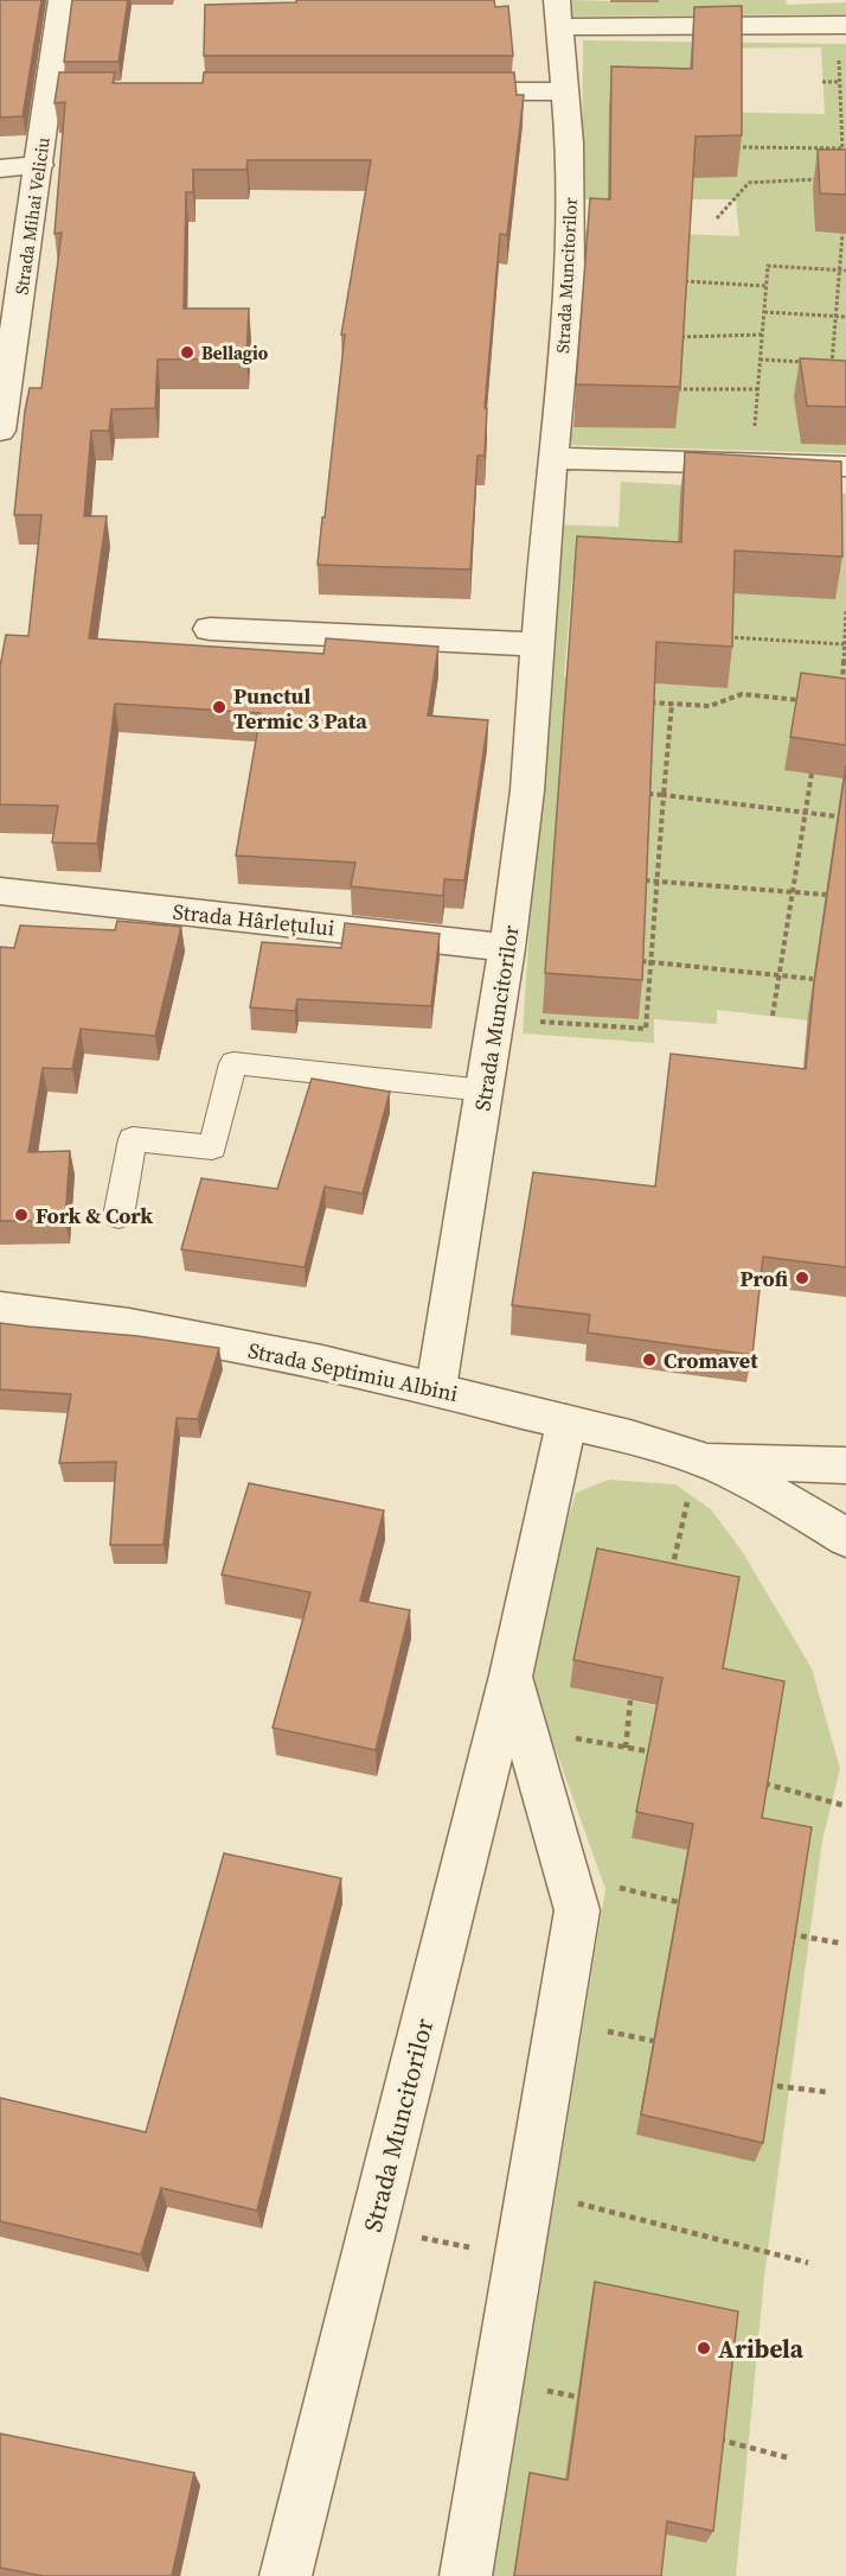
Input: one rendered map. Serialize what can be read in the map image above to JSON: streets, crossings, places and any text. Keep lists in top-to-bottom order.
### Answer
{
  "streets": {
    "street": [
      "Strada Mihai Veliciu",
      "Strada Muncitorilor",
      "Strada Hârlețului",
      "Strada Septimiu Albini"
    ]
  },
  "crossings": [
    ["Strada Muncitorilor", "Strada Hârlețului"],
    ["Strada Muncitorilor", "Strada Septimiu Albini"]
  ],
  "places": [
    "Bellagio",
    "Punctul Termic 3 Pata",
    "Fork & Cork",
    "Profi",
    "Cromavet",
    "Aribela"
  ]
}
